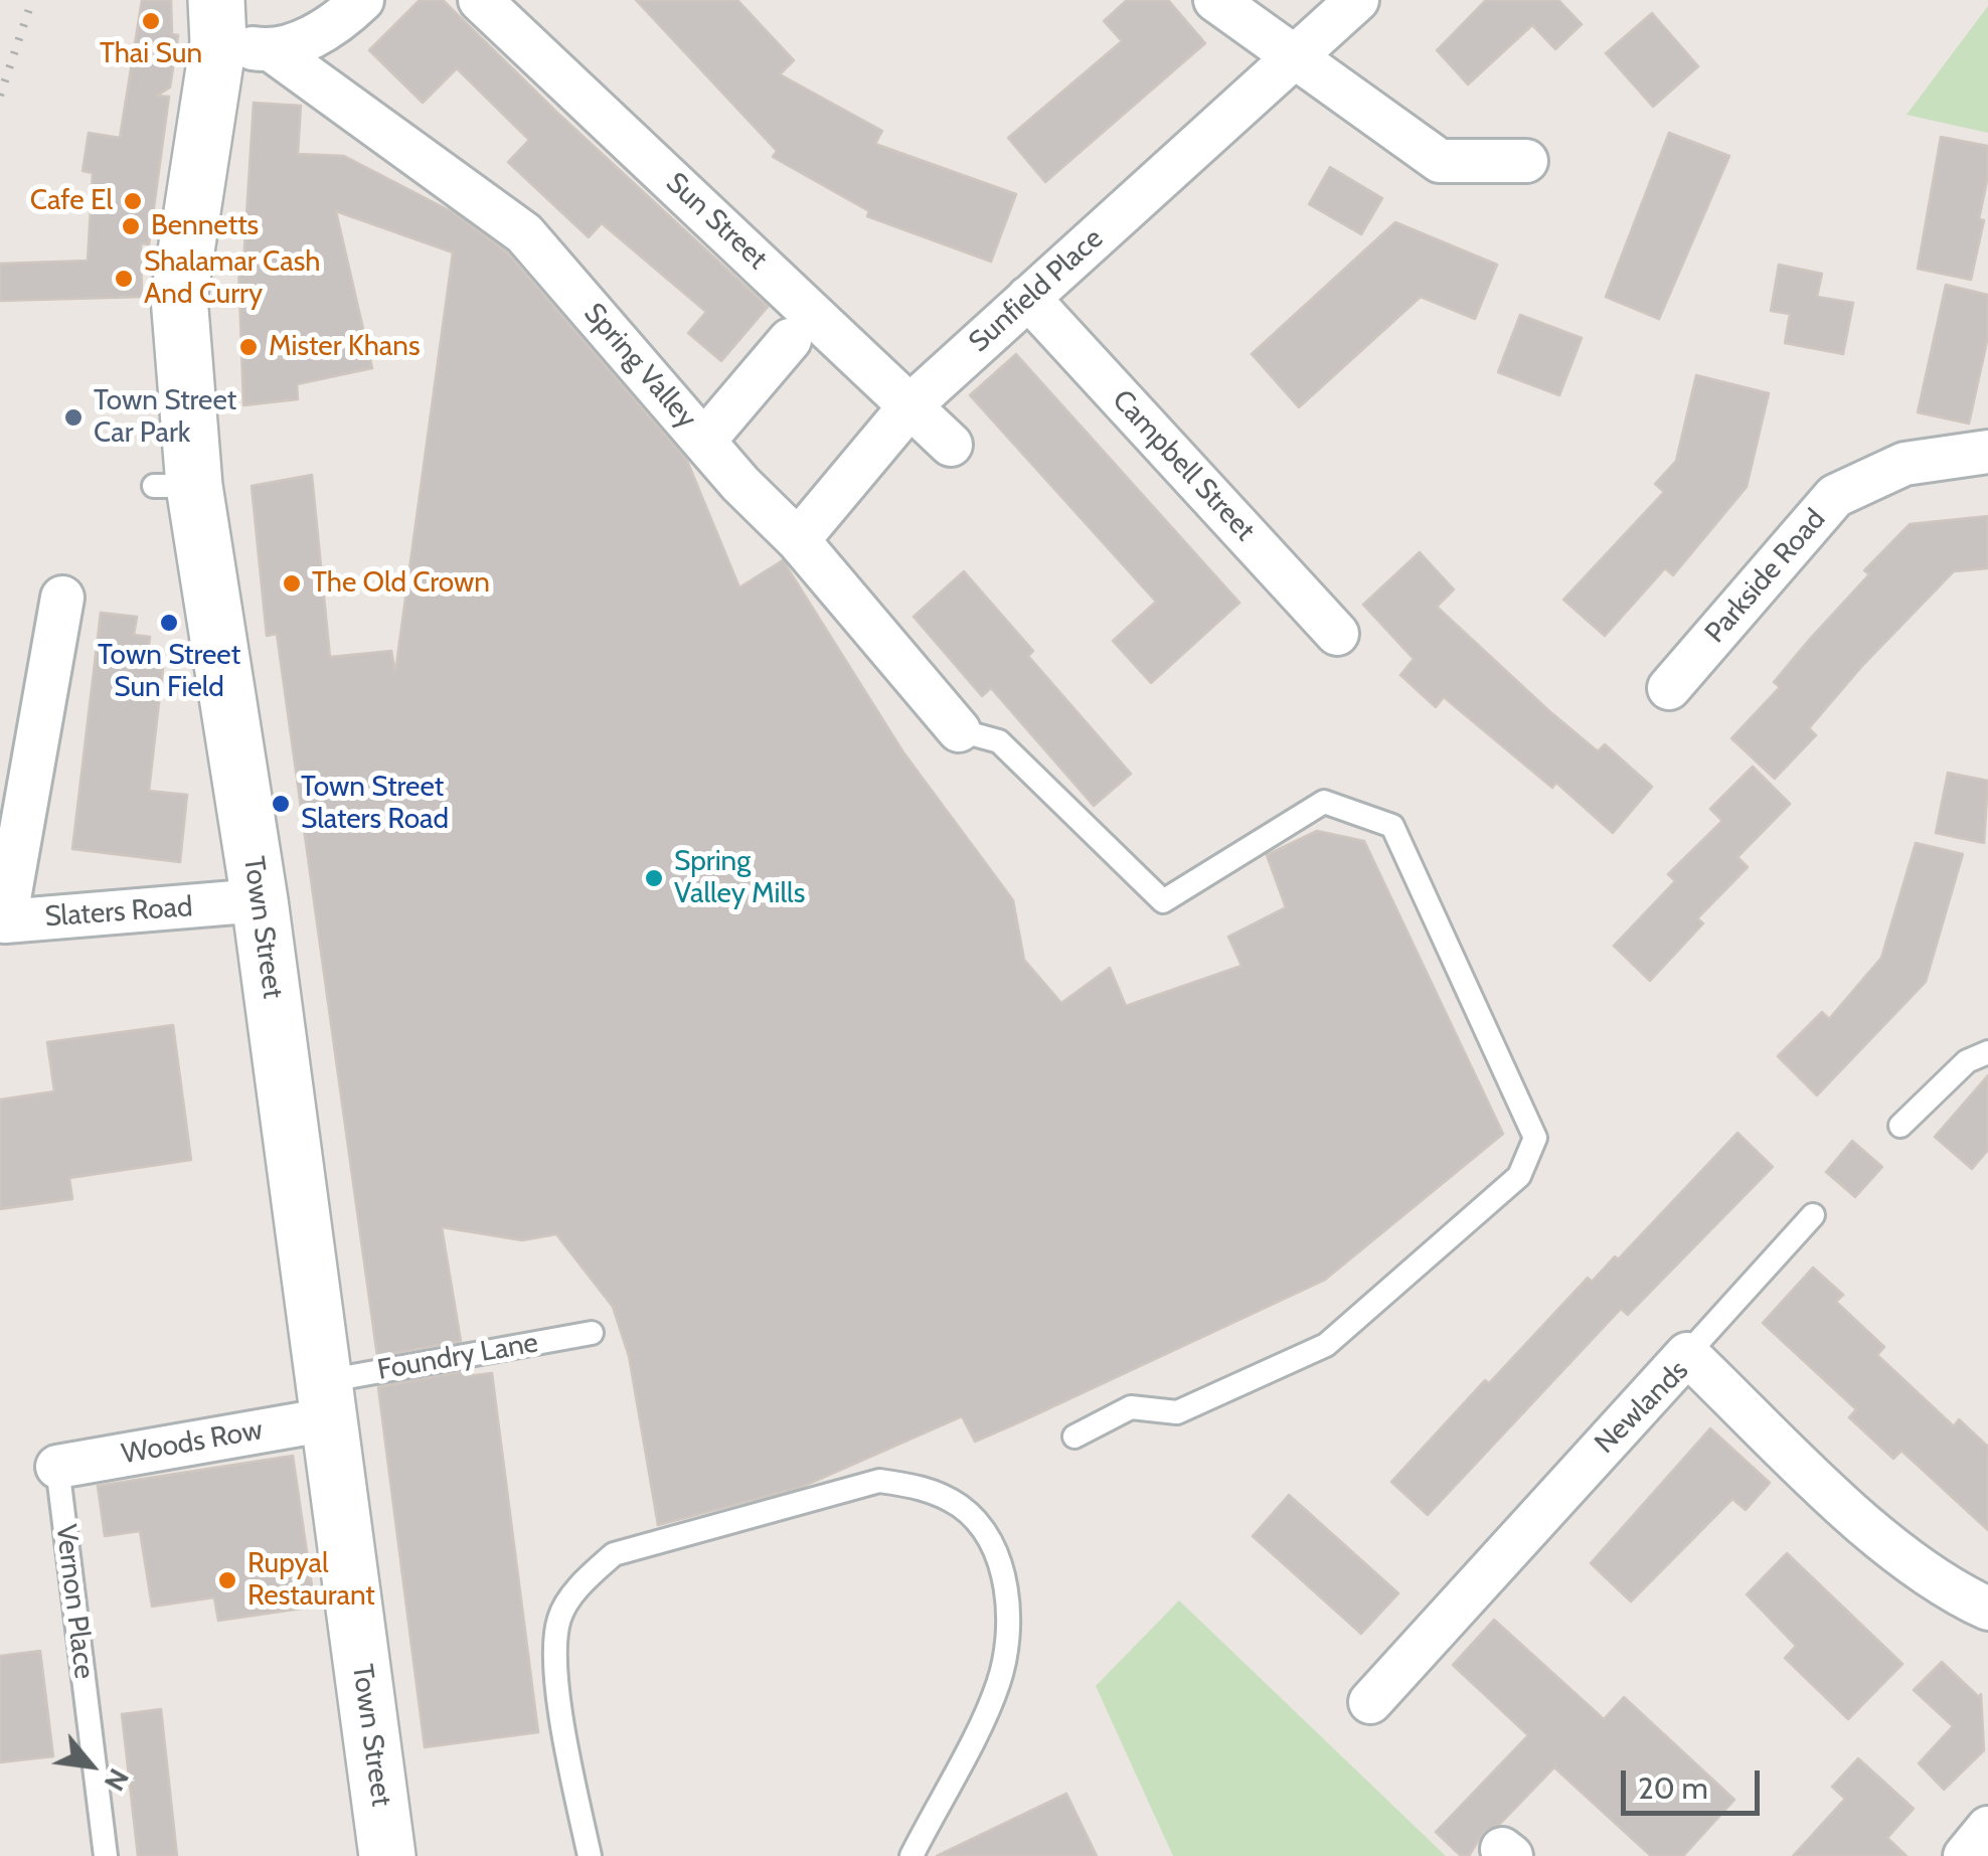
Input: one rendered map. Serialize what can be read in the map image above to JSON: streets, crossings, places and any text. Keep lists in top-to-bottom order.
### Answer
{
  "streets": {
    "main road": ["Town Street"],
    "street": [
      "Sun Street",
      "Sunfield Place",
      "Spring Valley",
      "Campbell Street",
      "Parkside Road",
      "Slaters Road",
      "Newlands",
      "Woods Row"
    ],
    "lane": ["Foundry Lane", "Vernon Place"]
  },
  "crossings": [
    ["Sun Street", "Sunfield Place"],
    ["Sunfield Place", "Spring Valley"],
    ["Sunfield Place", "Campbell Street"],
    ["Slaters Road", "Town Street"],
    ["Town Street", "Foundry Lane"],
    ["Town Street", "Woods Row"],
    ["Foundry Lane", "Woods Row"],
    ["Woods Row", "Vernon Place"]
  ],
  "places": [
    "Thai Sun",
    "Cafe El",
    "Bennetts",
    "Shalamar Cash And Curry",
    "Mister Khans",
    "Town Street Car Park",
    "The Old Crown",
    "Town Street Sun Field",
    "Town Street Slaters Road",
    "Spring Valley Mills",
    "Rupyal Restaurant"
  ],
  "scale_bar": "20 m",
  "north": "bottom right"
}
